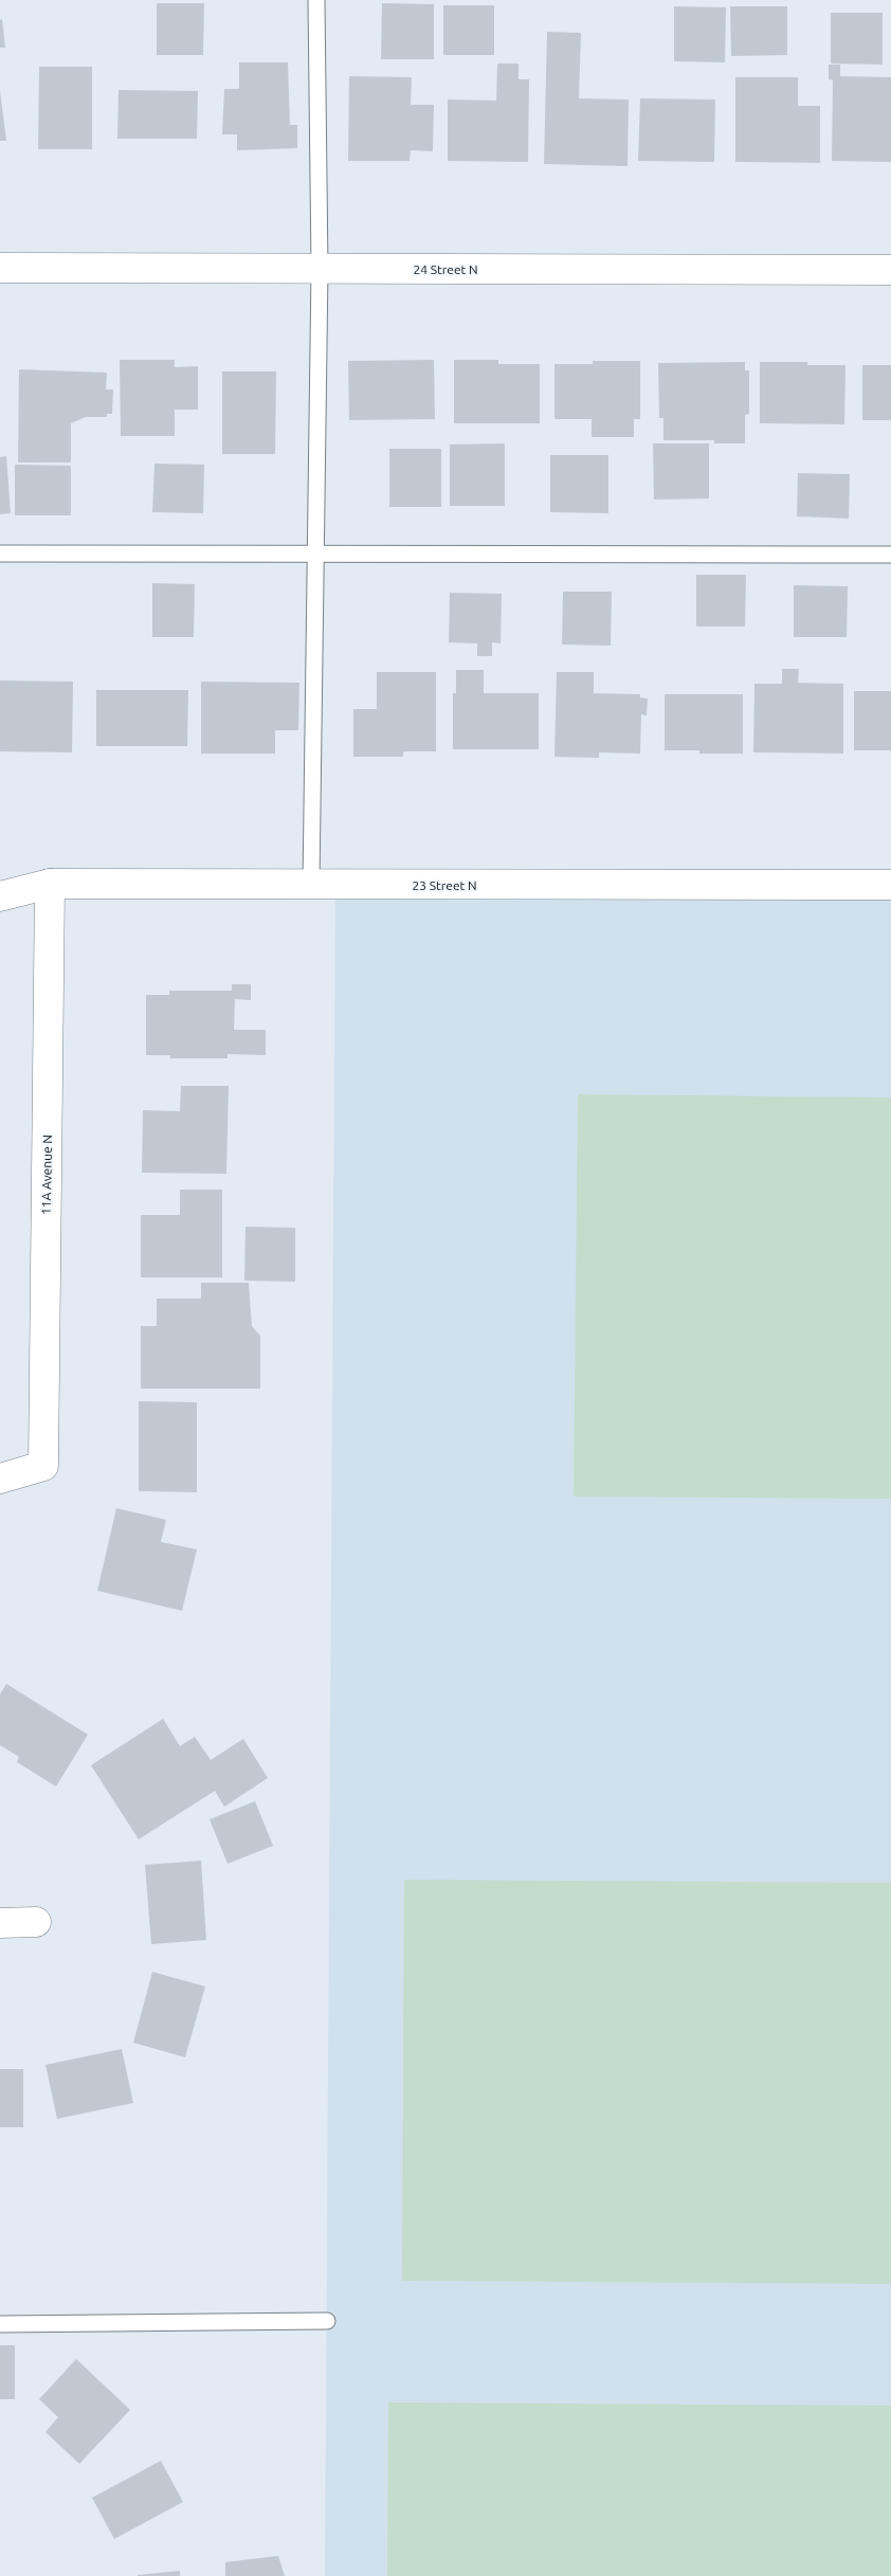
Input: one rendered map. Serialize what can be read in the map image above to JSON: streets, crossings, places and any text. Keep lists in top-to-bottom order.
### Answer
{
  "streets": {
    "street": ["24 Street N", "23 Street N", "11A Avenue N"]
  },
  "crossings": [
    ["23 Street N", "11A Avenue N"]
  ]
}
